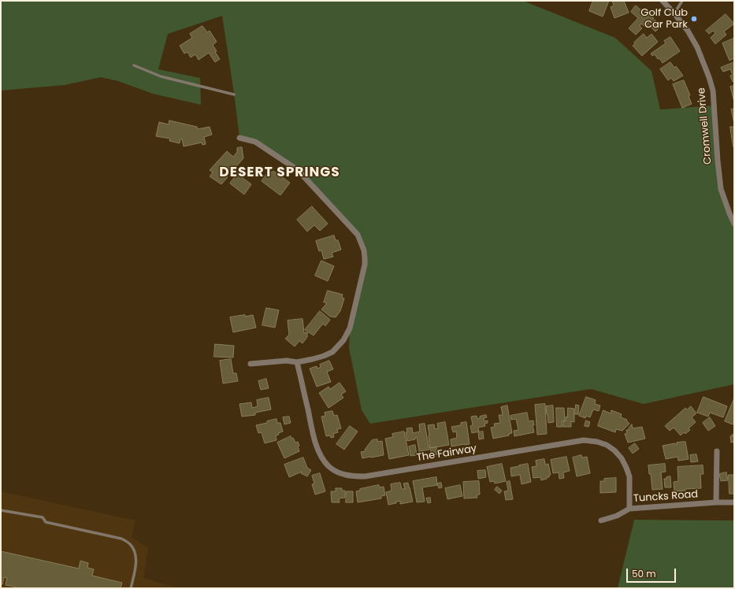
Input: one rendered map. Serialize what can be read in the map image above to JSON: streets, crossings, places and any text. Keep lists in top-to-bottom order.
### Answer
{
  "streets": {
    "street": ["Cromwell Drive", "The Fairway", "Tuncks Road"]
  },
  "crossings": [
    ["The Fairway", "Tuncks Road"]
  ],
  "districts": ["DESERT SPRINGS"],
  "places": ["Golf Club Car Park"],
  "scale_bar": "50 m"
}
